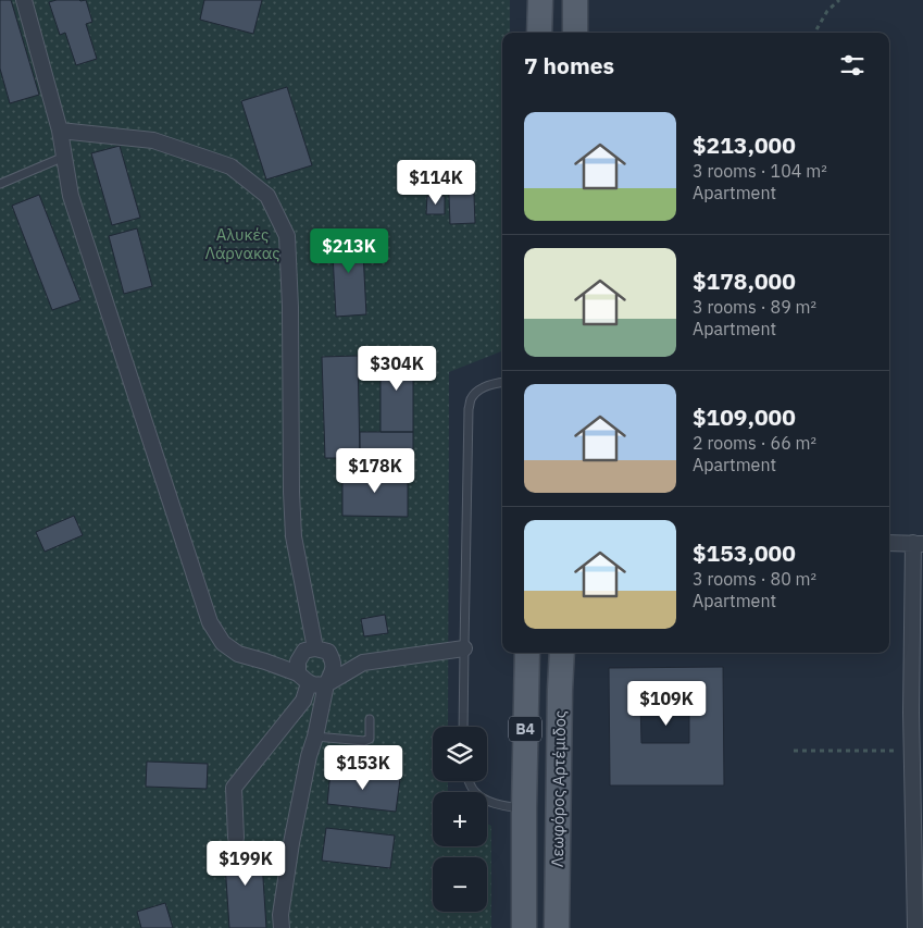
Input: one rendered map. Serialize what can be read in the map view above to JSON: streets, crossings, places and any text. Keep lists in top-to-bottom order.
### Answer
{
  "streets": {
    "main road": ["B4", "Λεωφόρος Αρτέμιδος"]
  },
  "parks": ["Αλυκές Λάρνακας"],
  "page": {
    "heading": "7 homes",
    "list": [
      {
        "name": "$213,000",
        "note": "3 rooms · 104 m² · Apartment"
      },
      {
        "name": "$178,000",
        "note": "3 rooms · 89 m² · Apartment"
      },
      {
        "name": "$109,000",
        "note": "2 rooms · 66 m² · Apartment"
      },
      {
        "name": "$153,000",
        "note": "3 rooms · 80 m² · Apartment"
      }
    ],
    "price": [
      "$114K",
      "$213K",
      "$304K",
      "$178K",
      "$109K",
      "$153K",
      "$199K"
    ],
    "map_buttons": ["+", "−"]
  }
}
